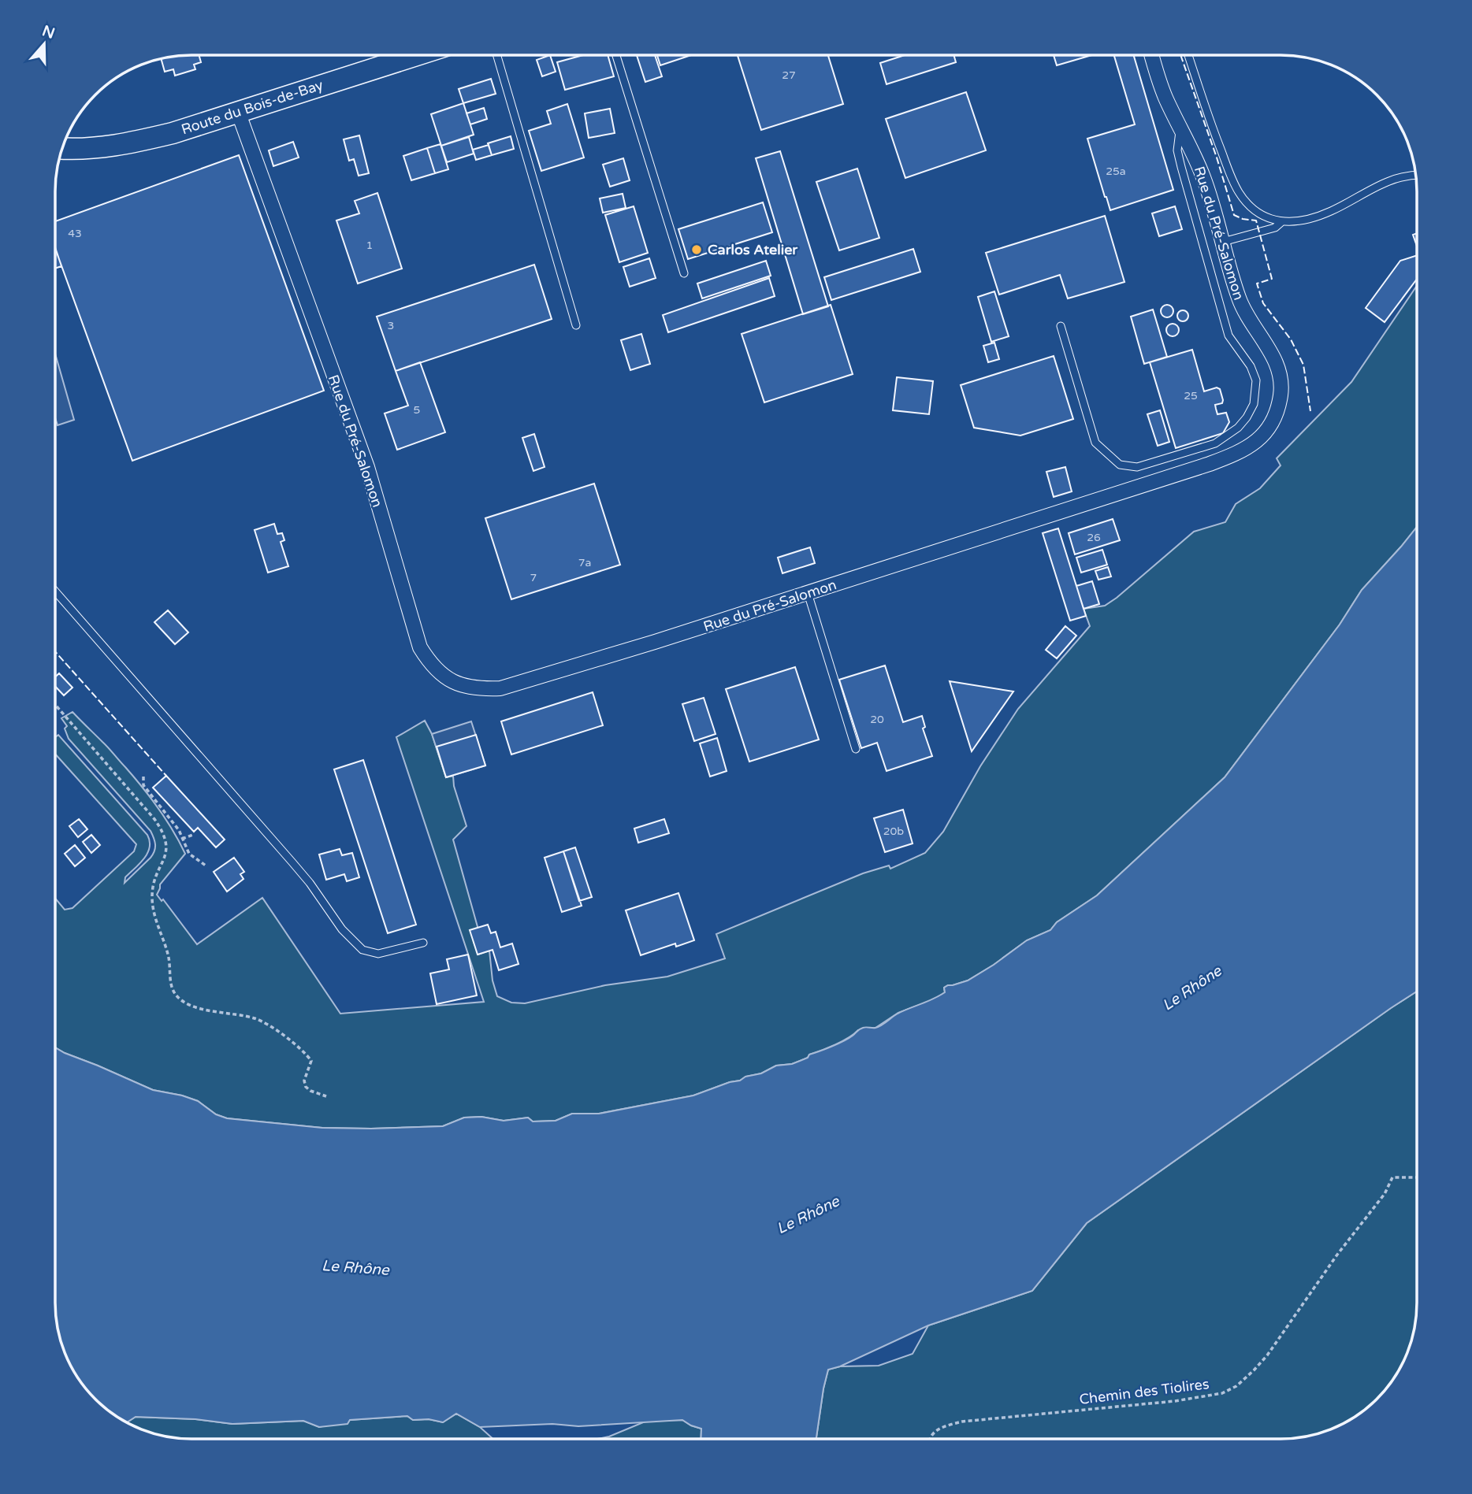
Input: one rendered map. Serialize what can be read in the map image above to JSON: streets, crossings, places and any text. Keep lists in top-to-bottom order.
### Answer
{
  "streets": {
    "main road": ["Route du Bois-de-Bay"],
    "street": ["Rue du Pré-Salomon"],
    "path": ["Chemin des Tiolires"]
  },
  "crossings": [
    ["Route du Bois-de-Bay", "Rue du Pré-Salomon"]
  ],
  "water": ["Le Rhône"],
  "places": ["Carlos Atelier"],
  "house_numbers": [
    "27",
    "25a",
    "43",
    "1",
    "3",
    "25",
    "5",
    "26",
    "7a",
    "7",
    "20",
    "20b"
  ],
  "north": "top"
}
